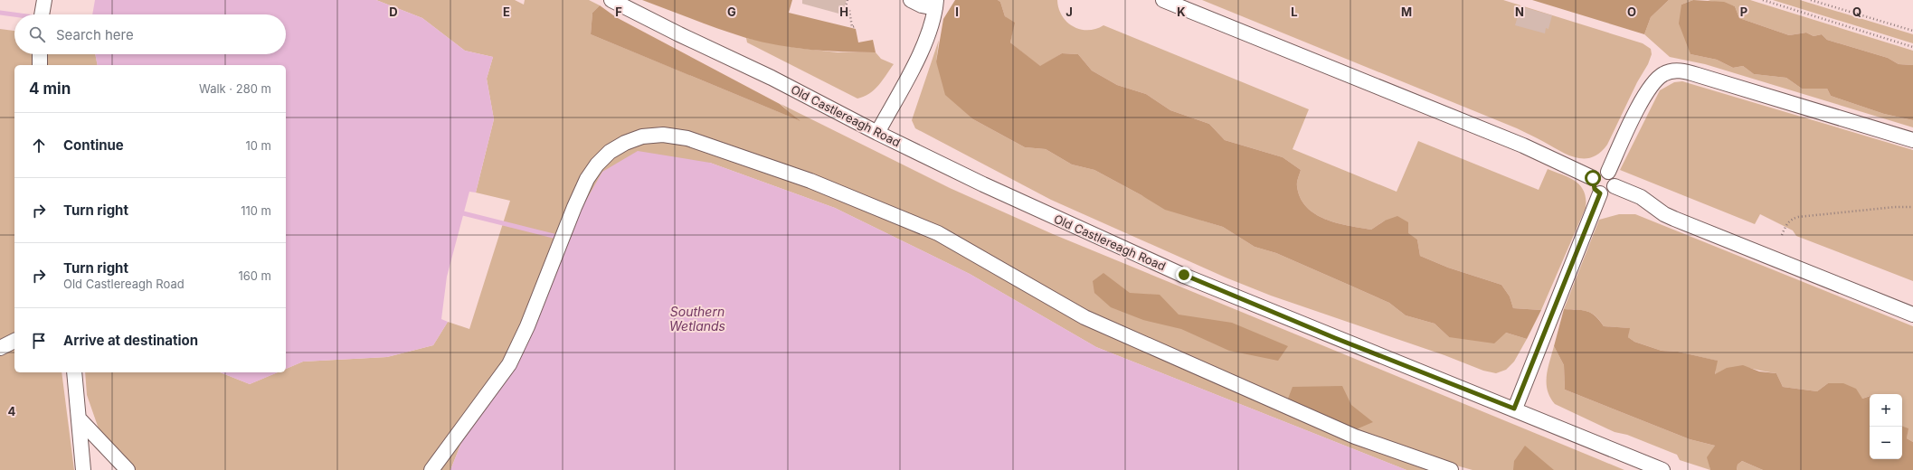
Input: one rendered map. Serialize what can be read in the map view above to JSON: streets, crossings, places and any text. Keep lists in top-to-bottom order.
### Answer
{
  "streets": {
    "street": ["Old Castlereagh Road"]
  },
  "water": ["Southern Wetlands"],
  "page": {
    "search": "Search here",
    "heading": ["4 min", "Walk · 280 m"],
    "list": [
      ["Continue", "10 m"],
      ["Turn right", "110 m"],
      ["Turn right", "Old Castlereagh Road", "160 m"],
      "Arrive at destination"
    ],
    "map_buttons": ["+", "−"]
  },
  "grid": {
    "columns": [
      "D",
      "E",
      "F",
      "G",
      "H",
      "I",
      "J",
      "K",
      "L",
      "M",
      "N",
      "O",
      "P",
      "Q"
    ],
    "rows": ["4"]
  }
}
